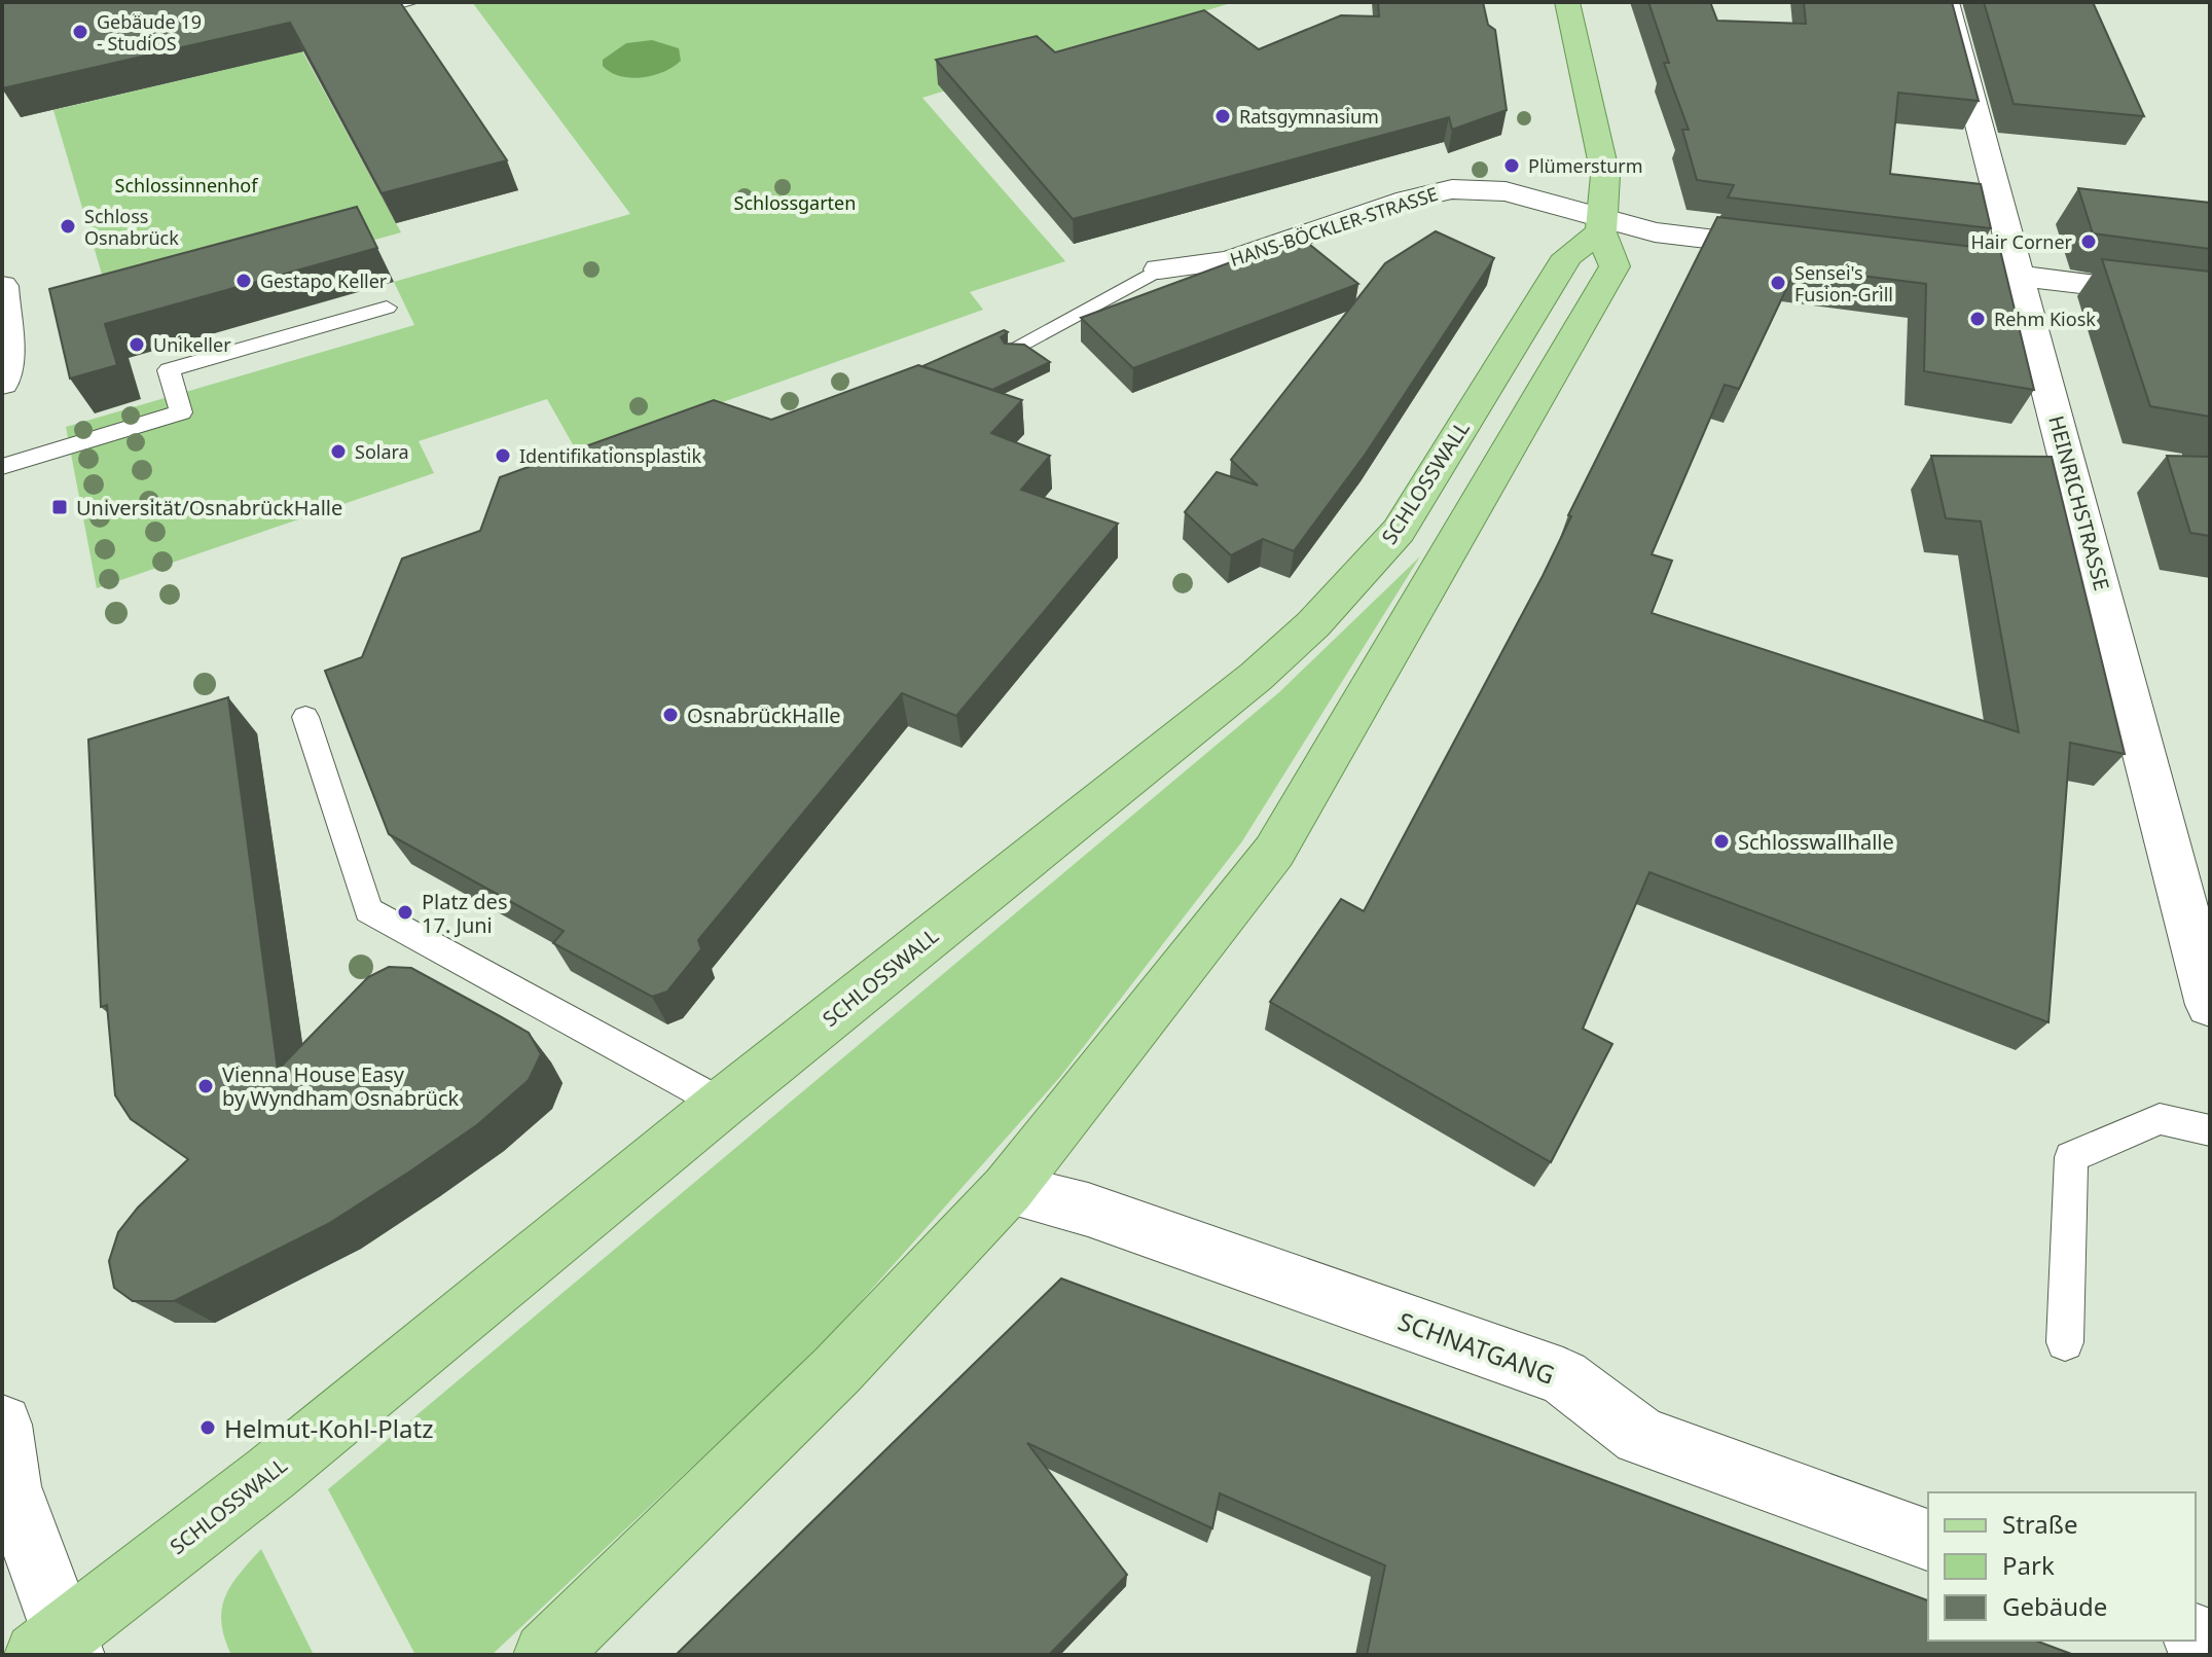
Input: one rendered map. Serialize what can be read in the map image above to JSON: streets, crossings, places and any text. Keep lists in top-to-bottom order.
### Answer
{
  "streets": {
    "main road": ["SCHLOSSWALL"],
    "street": ["HANS-BÖCKLER-STRASSE", "HEINRICHSTRASSE", "SCHNATGANG"]
  },
  "crossings": [
    ["HANS-BÖCKLER-STRASSE", "SCHLOSSWALL"]
  ],
  "parks": ["Schlossinnenhof", "Schlossgarten"],
  "places": {
    "other": [
      "Gebäude 19 - StudiOS",
      "Ratsgymnasium",
      "Plümersturm",
      "Schloss Osnabrück",
      "Hair Corner",
      "Gestapo Keller",
      "Sensei's Fusion-Grill",
      "Rehm Kiosk",
      "Unikeller",
      "Solara",
      "Identifikationsplastik",
      "OsnabrückHalle",
      "Schlosswallhalle",
      "Platz des 17. Juni",
      "Vienna House Easy by Wyndham Osnabrück",
      "Helmut-Kohl-Platz"
    ],
    "transit": ["Universität/OsnabrückHalle"]
  },
  "legend": ["Straße", "Park", "Gebäude"]
}
